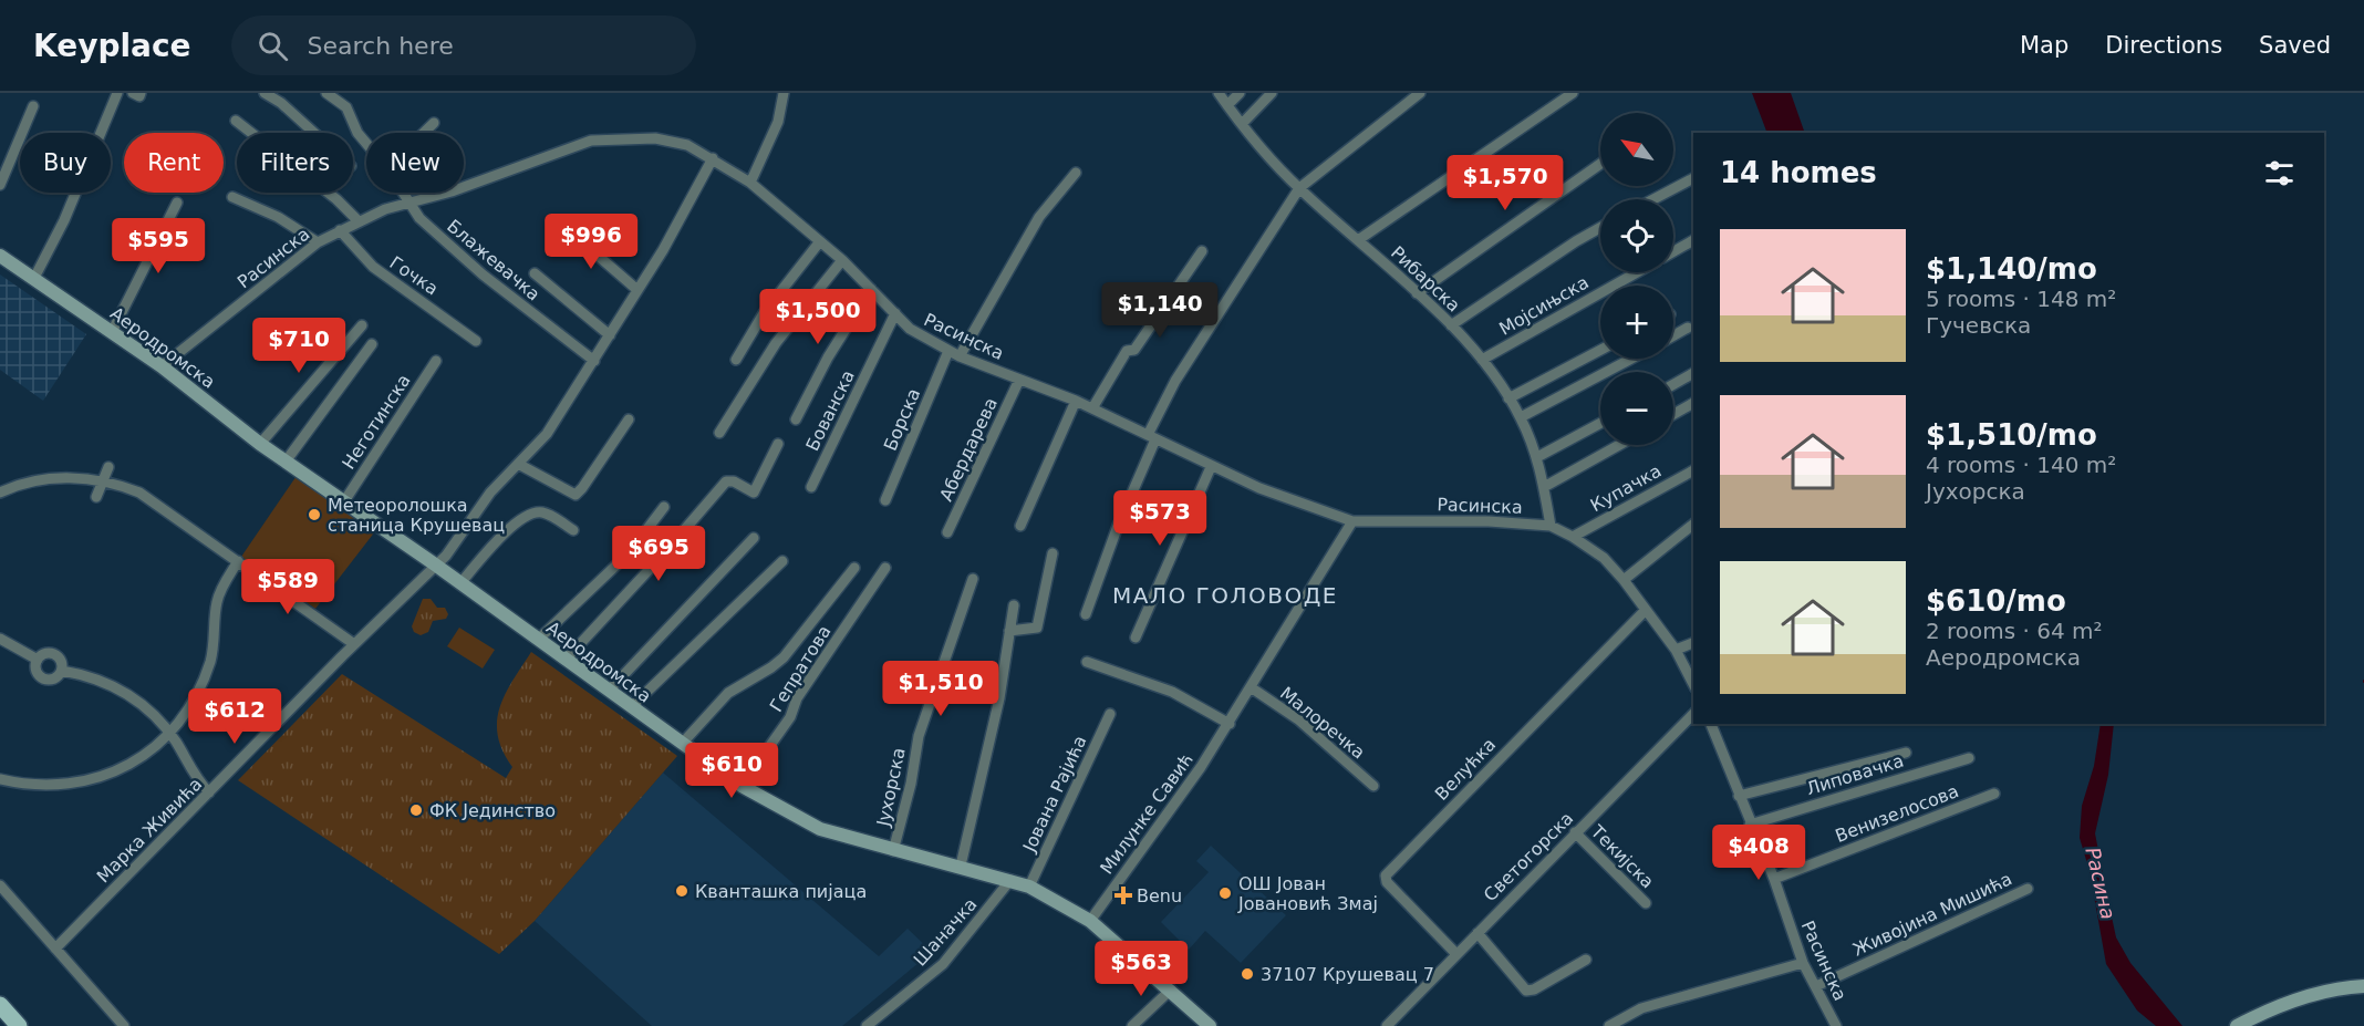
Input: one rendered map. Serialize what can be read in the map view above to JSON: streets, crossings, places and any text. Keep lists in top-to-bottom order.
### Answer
{
  "streets": {
    "street": [
      "Расинска",
      "Блажевачка",
      "Гочка",
      "Рибарска",
      "Мојсињска",
      "Аеродромска",
      "Бованска",
      "Борска",
      "Неготинска",
      "Абердарева",
      "Купачка",
      "Гепратова",
      "Малоречка",
      "Велућка",
      "Липовачка",
      "Јухорска",
      "Јована Рајића",
      "Милунке Савић",
      "Венизелосова",
      "Марка Живића",
      "Светогорска",
      "Текијска",
      "Живојина Мишића",
      "Шаначка"
    ]
  },
  "crossings": [
    ["Расинска", "Блажевачка"],
    ["Расинска", "Гочка"],
    ["Расинска", "Рибарска"],
    ["Расинска", "Аеродромска"],
    ["Расинска", "Бованска"],
    ["Расинска", "Борска"],
    ["Расинска", "Абердарева"],
    ["Расинска", "Купачка"],
    ["Расинска", "Велућка"],
    ["Расинска", "Липовачка"],
    ["Расинска", "Милунке Савић"],
    ["Расинска", "Венизелосова"],
    ["Расинска", "Марка Живића"],
    ["Расинска", "Живојина Мишића"],
    ["Блажевачка", "Марка Живића"],
    ["Рибарска", "Мојсињска"],
    ["Аеродромска", "Неготинска"],
    ["Аеродромска", "Гепратова"],
    ["Аеродромска", "Јухорска"],
    ["Аеродромска", "Јована Рајића"],
    ["Аеродромска", "Милунке Савић"],
    ["Аеродромска", "Марка Живића"],
    ["Аеродромска", "Шаначка"],
    ["Малоречка", "Милунке Савић"],
    ["Велућка", "Светогорска"],
    ["Светогорска", "Текијска"]
  ],
  "districts": ["МАЛО ГОЛОВОДЕ"],
  "water": ["Расина"],
  "places": {
    "other": [
      "Метеоролошка станица Крушевац",
      "ФК Јединство",
      "Кванташка пијаца",
      "ОШ Јован Јовановић Змај",
      "37107 Крушевац 7"
    ],
    "health": ["Benu"]
  },
  "north": "top left",
  "page": {
    "header": "Keyplace",
    "search": "Search here",
    "nav": ["Map", "Directions", "Saved"],
    "map_buttons": ["+", "−"],
    "chip": [
      "Buy",
      "Rent",
      "Filters",
      "New"
    ],
    "heading": "14 homes",
    "price": [
      "$1,570",
      "$996",
      "$595",
      "$1,140",
      "$1,500",
      "$710",
      "$573",
      "$695",
      "$589",
      "$1,510",
      "$612",
      "$610",
      "$408",
      "$563"
    ],
    "list": [
      {
        "name": "$1,140/mo",
        "note": "5 rooms · 148 m² · Гучевска"
      },
      {
        "name": "$1,510/mo",
        "note": "4 rooms · 140 m² · Јухорска"
      },
      {
        "name": "$610/mo",
        "note": "2 rooms · 64 m² · Аеродромска"
      }
    ]
  }
}
